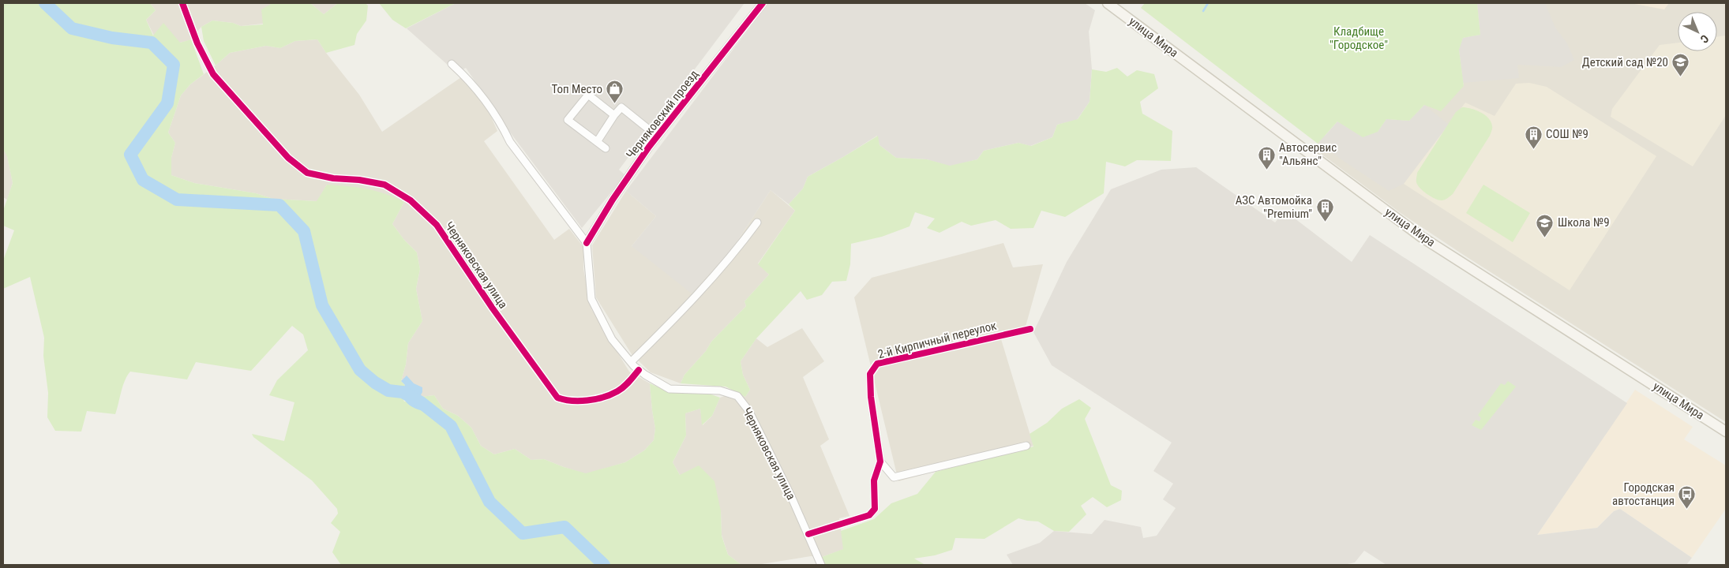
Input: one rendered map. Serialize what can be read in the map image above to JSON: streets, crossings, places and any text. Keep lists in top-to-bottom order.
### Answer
{
  "streets": {
    "main road": ["улица Мира"],
    "street": ["Черняковский проезд", "Черняковская улица", "2-й Кирпичный переулок"]
  },
  "crossings": [
    ["Черняковский проезд", "Черняковская улица"]
  ],
  "parks": ["Кладбище \"Городское\""],
  "places": {
    "school or university": ["Детский сад №20", "Школа №9"],
    "shop": ["Топ Место"],
    "building": ["СОШ №9", "Автосервис \"Альянс\"", "АЗС Автомойка \"Premium\""],
    "bus stop": ["Городская автостанция"]
  },
  "north": "bottom right"
}
